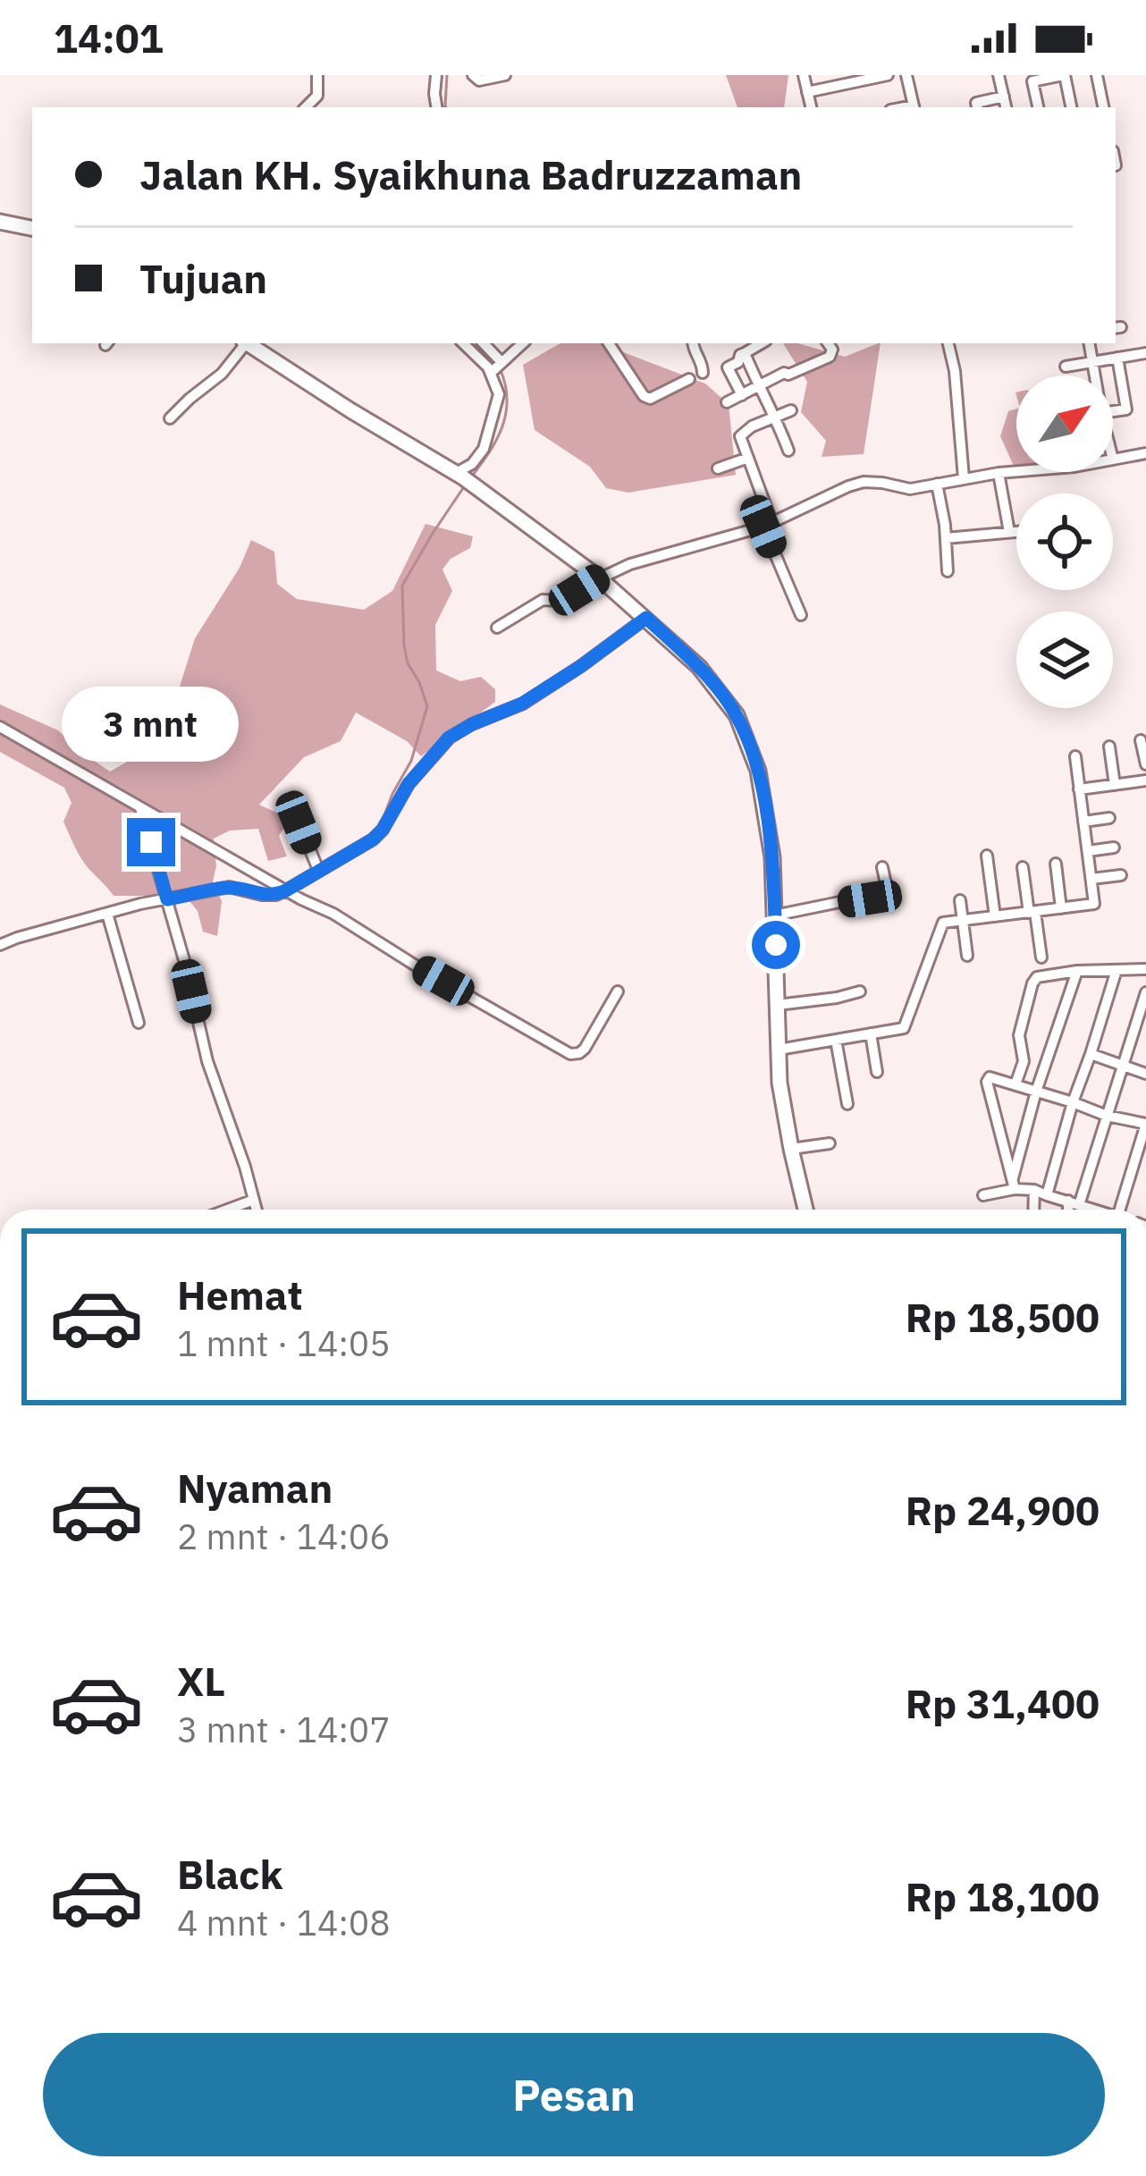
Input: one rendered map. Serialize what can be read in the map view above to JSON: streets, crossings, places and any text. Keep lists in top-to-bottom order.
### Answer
{
  "north": "top right",
  "page": {
    "status": "14:01",
    "banner": ["Jalan KH. Syaikhuna Badruzzaman", "Tujuan"],
    "bubble": "3 mnt",
    "list": [
      {
        "name": "Hemat",
        "note": "1 mnt · 14:05",
        "value": "Rp 18,500"
      },
      {
        "name": "Nyaman",
        "note": "2 mnt · 14:06",
        "value": "Rp 24,900"
      },
      {
        "name": "XL",
        "note": "3 mnt · 14:07",
        "value": "Rp 31,400"
      },
      {
        "name": "Black",
        "note": "4 mnt · 14:08",
        "value": "Rp 18,100"
      }
    ],
    "buttons": "Pesan"
  }
}
